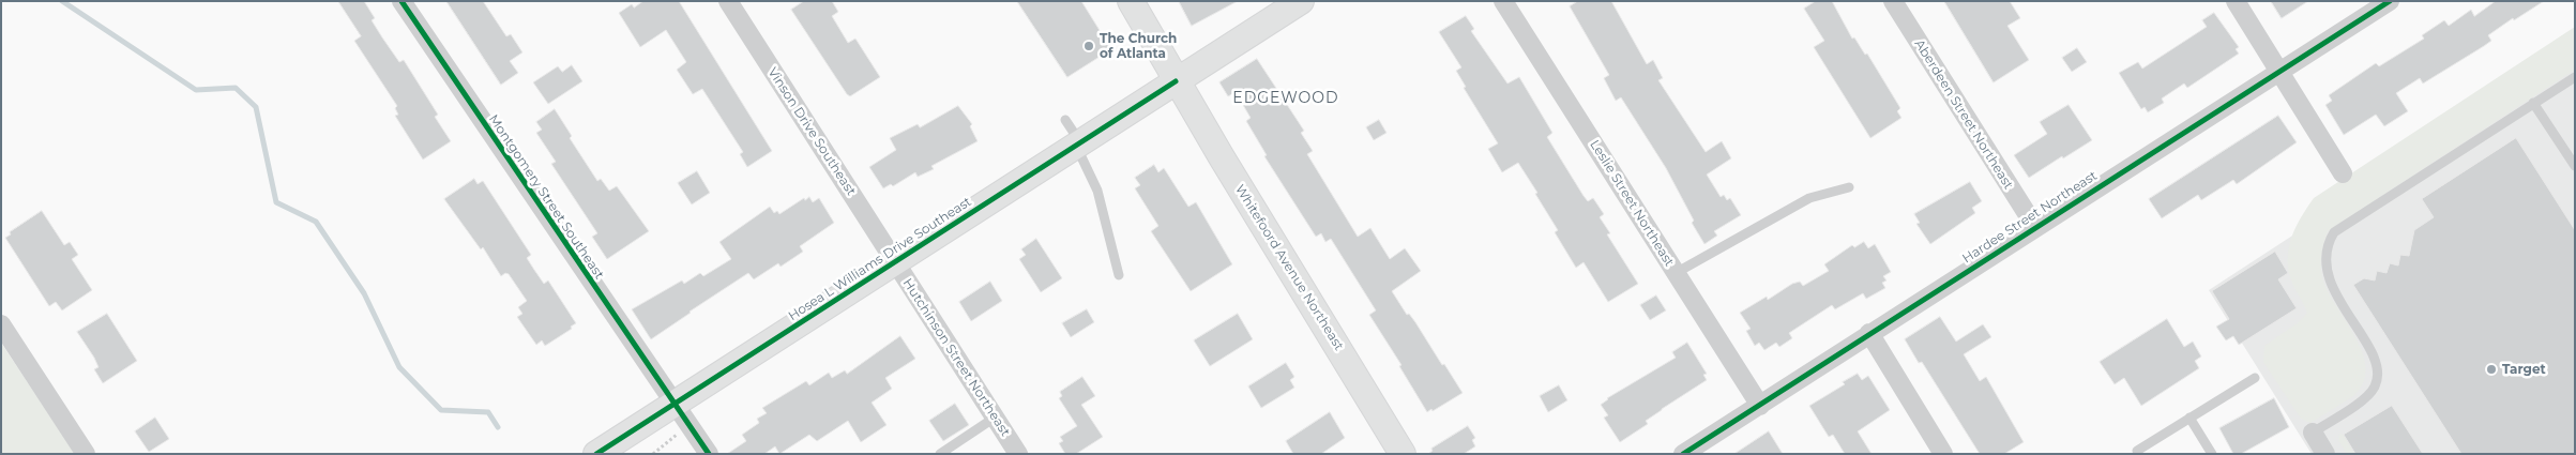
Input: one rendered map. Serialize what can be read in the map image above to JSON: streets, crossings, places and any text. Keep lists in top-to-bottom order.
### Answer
{
  "streets": {
    "street": [
      "Aberdeen Street Northeast",
      "Vinson Drive Southeast",
      "Montgomery Street Southeast",
      "Leslie Street Northeast",
      "Hardee Street Northeast",
      "Hosea L Williams Drive Southeast",
      "Whitefoord Avenue Northeast",
      "Hutchinson Street Northeast"
    ]
  },
  "crossings": [
    ["Aberdeen Street Northeast", "Hardee Street Northeast"],
    ["Vinson Drive Southeast", "Hosea L Williams Drive Southeast"],
    ["Vinson Drive Southeast", "Hutchinson Street Northeast"],
    ["Montgomery Street Southeast", "Hosea L Williams Drive Southeast"],
    ["Leslie Street Northeast", "Hardee Street Northeast"],
    ["Hosea L Williams Drive Southeast", "Whitefoord Avenue Northeast"],
    ["Hosea L Williams Drive Southeast", "Hutchinson Street Northeast"]
  ],
  "districts": ["EDGEWOOD"],
  "places": ["The Church of Atlanta", "Target"]
}
